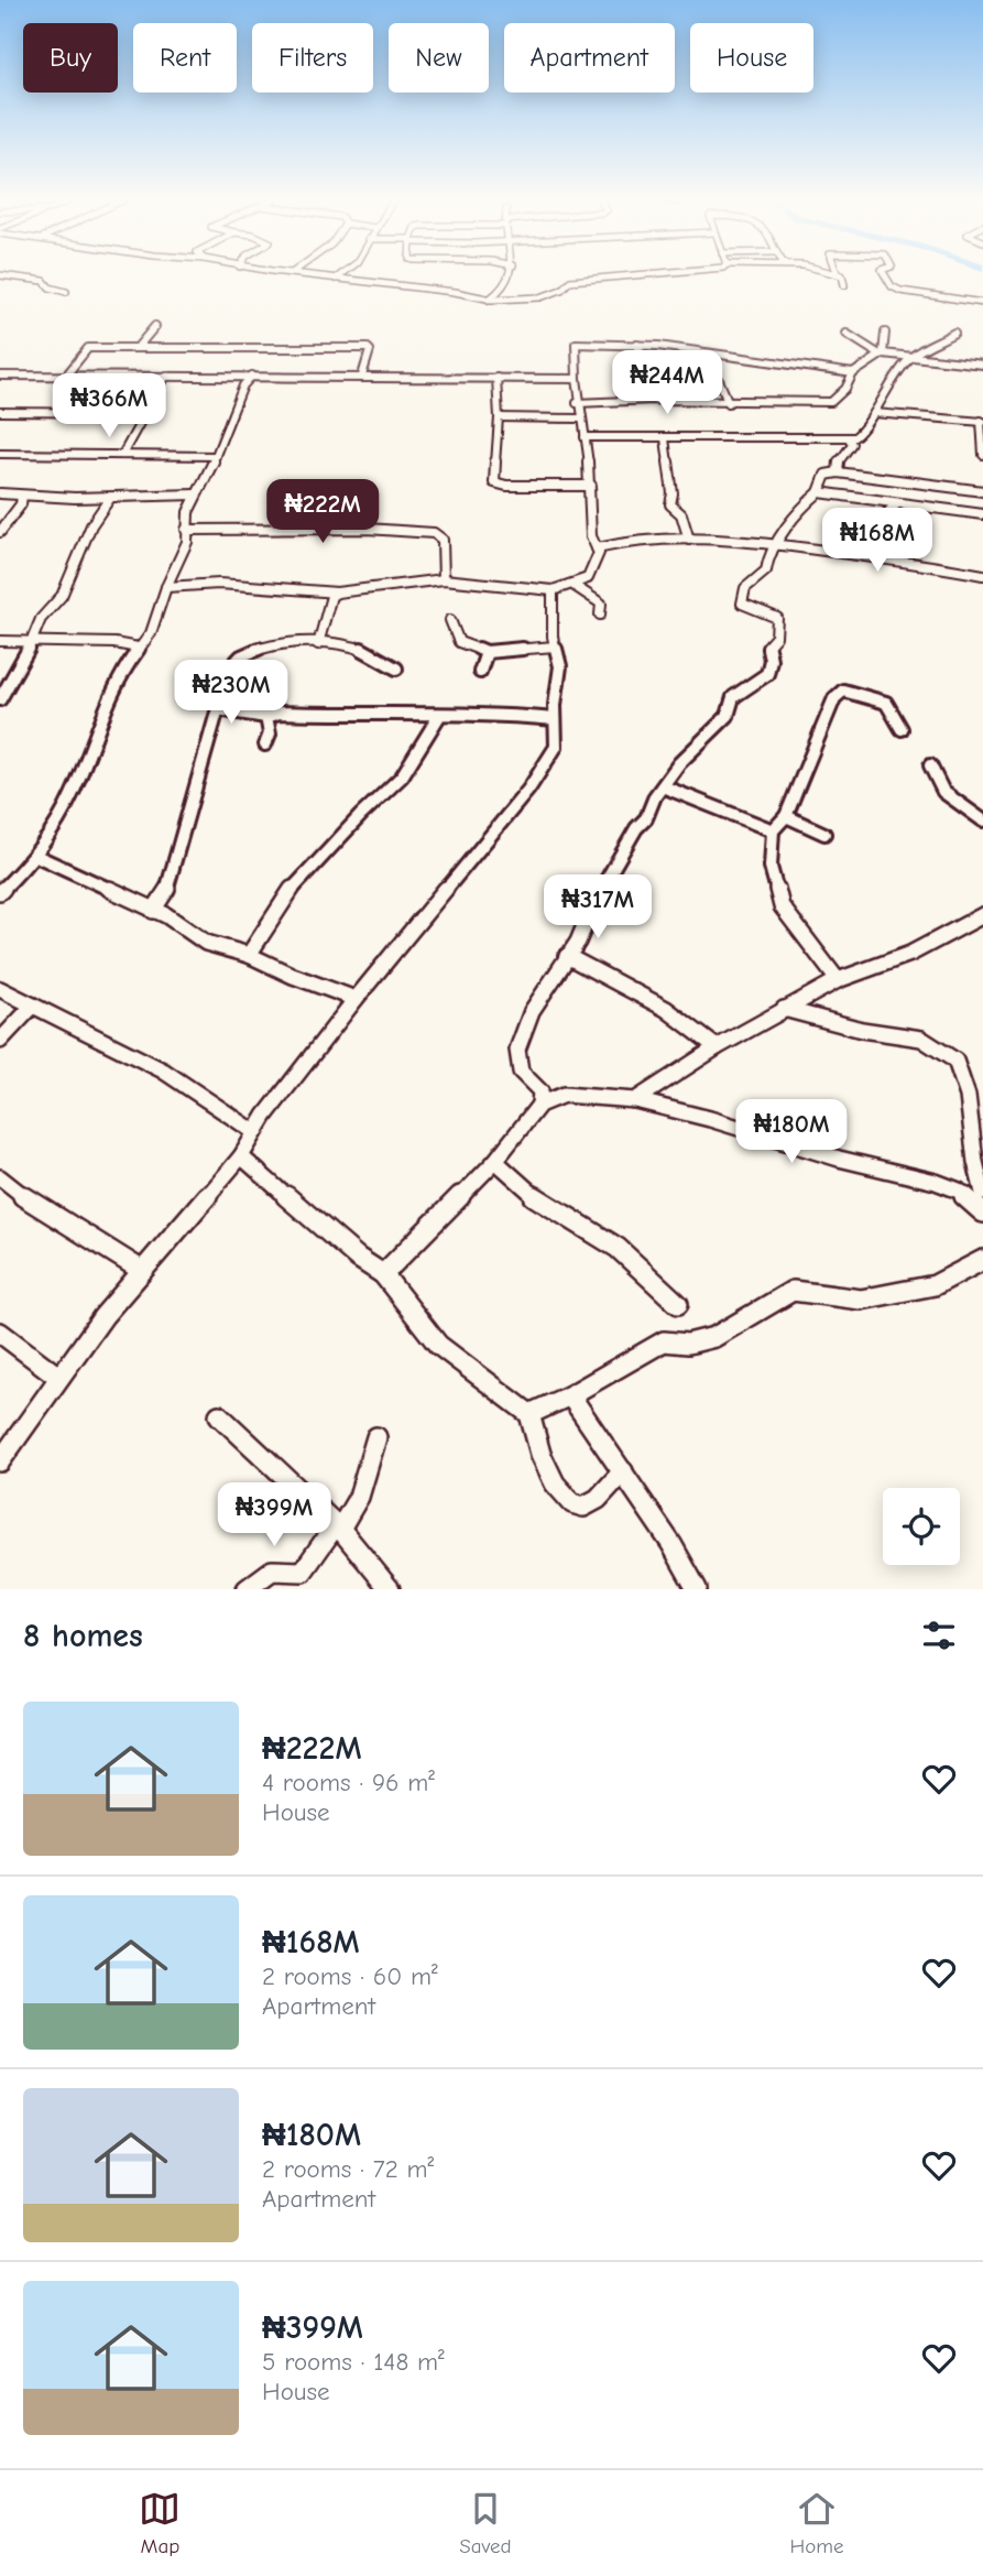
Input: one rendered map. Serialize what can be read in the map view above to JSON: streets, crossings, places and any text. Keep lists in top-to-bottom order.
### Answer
{
  "page": {
    "chip": [
      "Buy",
      "Rent",
      "Filters",
      "New",
      "Apartment",
      "House"
    ],
    "price": [
      "₦244M",
      "₦366M",
      "₦222M",
      "₦168M",
      "₦230M",
      "₦317M",
      "₦180M",
      "₦399M"
    ],
    "heading": "8 homes",
    "list": [
      {
        "name": "₦222M",
        "note": "4 rooms · 96 m² · House"
      },
      {
        "name": "₦168M",
        "note": "2 rooms · 60 m² · Apartment"
      },
      {
        "name": "₦180M",
        "note": "2 rooms · 72 m² · Apartment"
      },
      {
        "name": "₦399M",
        "note": "5 rooms · 148 m² · House"
      }
    ],
    "tabs": ["Map", "Saved", "Home"]
  }
}
